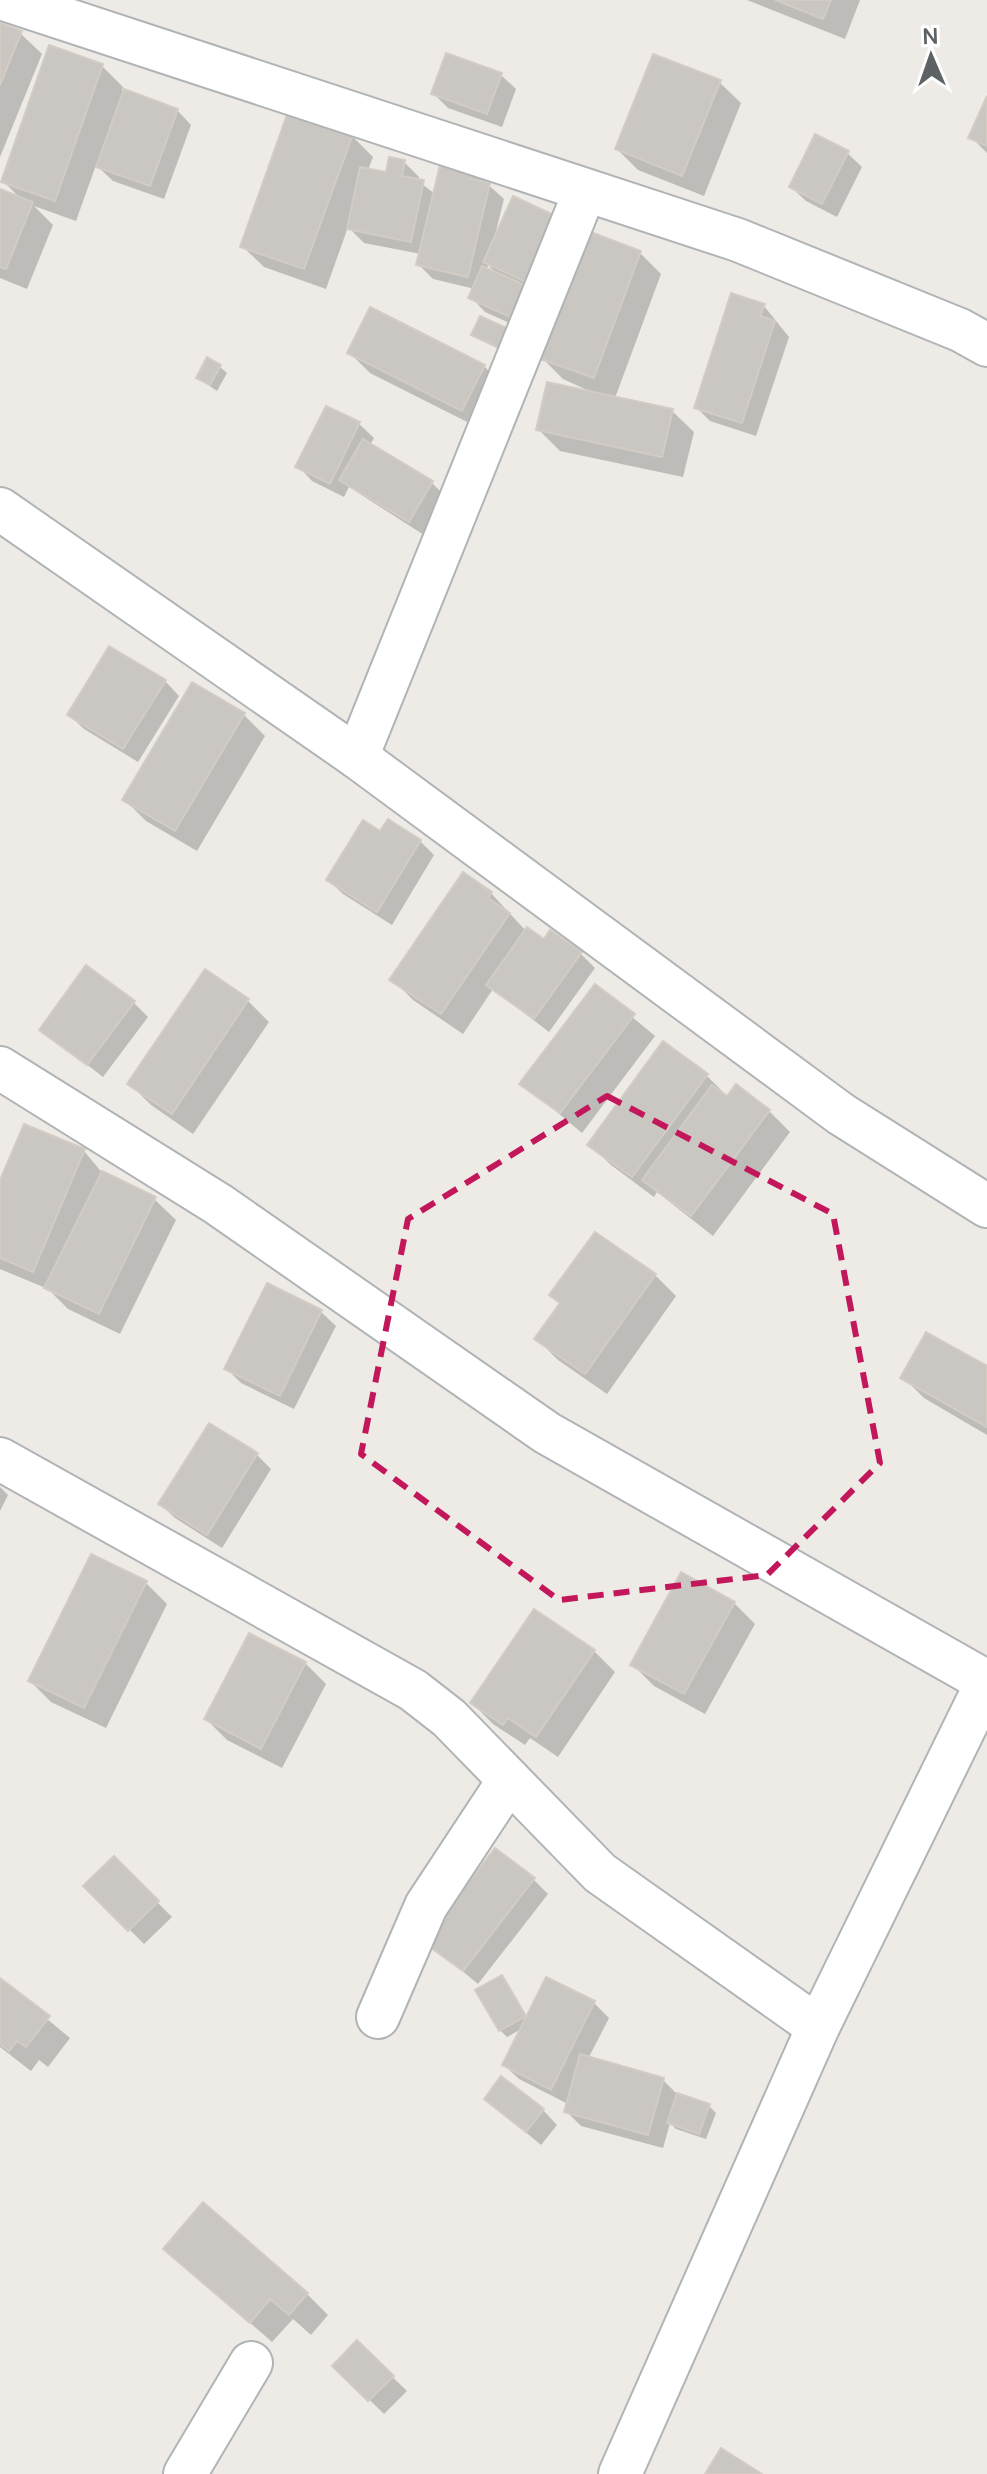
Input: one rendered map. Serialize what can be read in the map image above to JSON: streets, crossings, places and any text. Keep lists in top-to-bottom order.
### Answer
{
  "north": "top"
}
